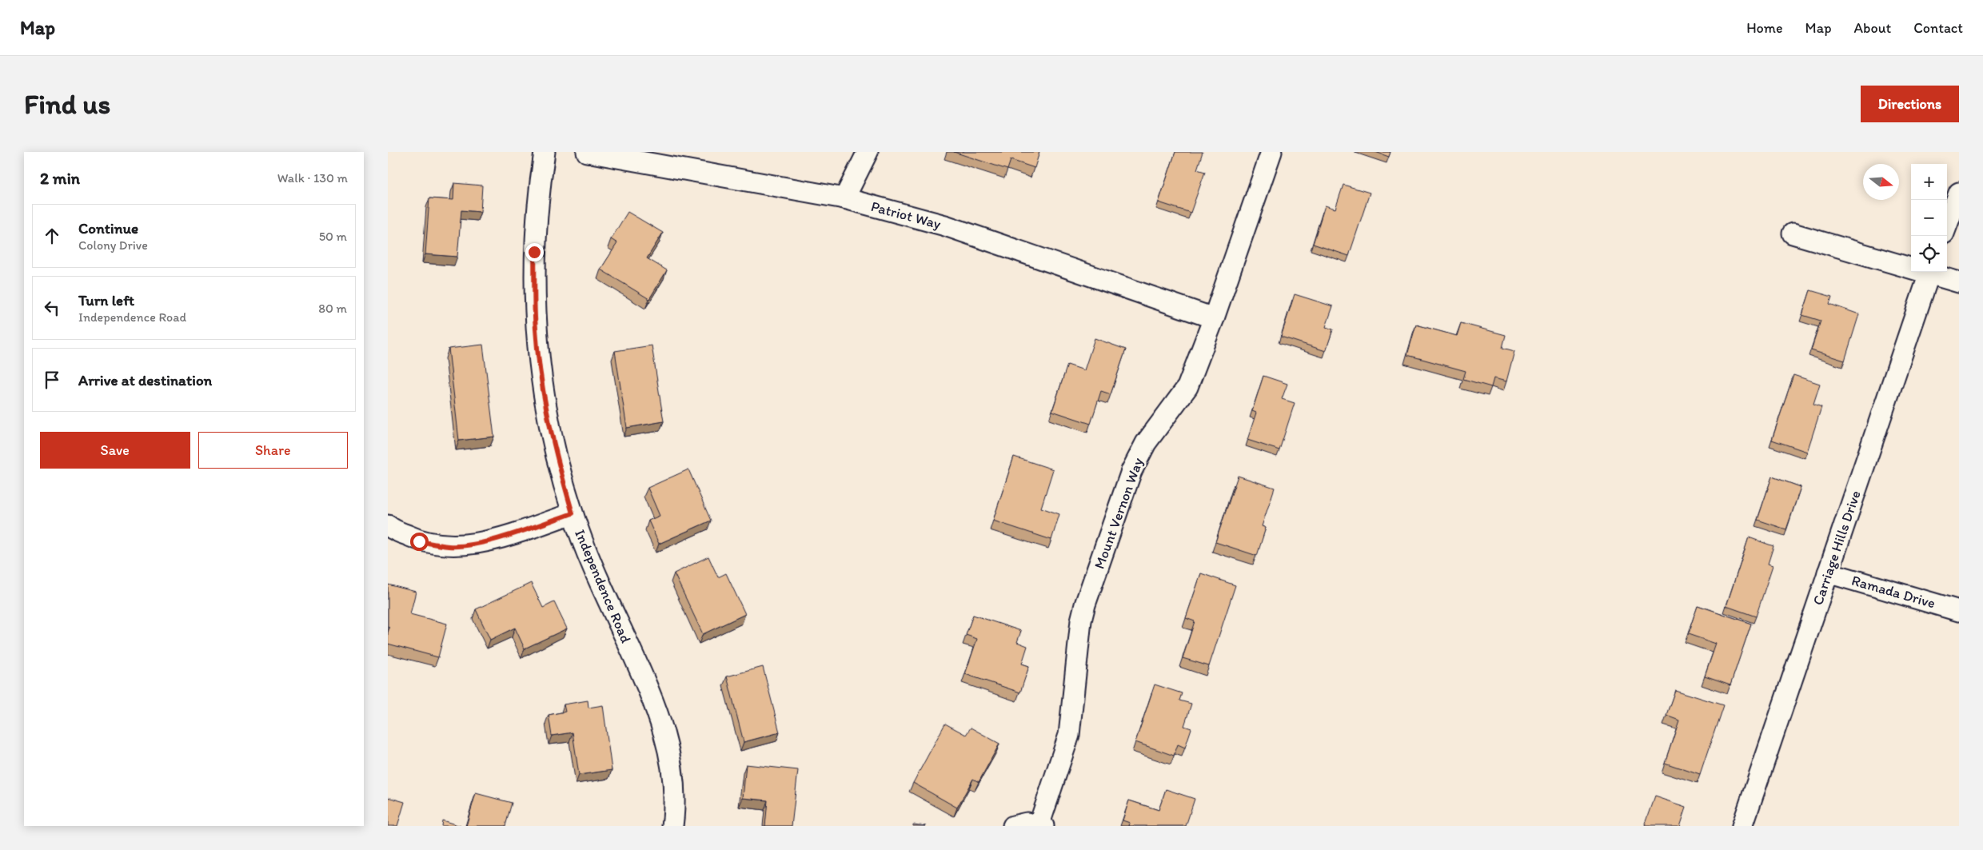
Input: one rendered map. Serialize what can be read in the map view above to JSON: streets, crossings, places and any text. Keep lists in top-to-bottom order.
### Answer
{
  "streets": {
    "street": [
      "Patriot Way",
      "Mount Vernon Way",
      "Carriage Hills Drive",
      "Independence Road",
      "Ramada Drive"
    ]
  },
  "crossings": [
    ["Patriot Way", "Mount Vernon Way"],
    ["Carriage Hills Drive", "Ramada Drive"]
  ],
  "north": "right",
  "page": {
    "header": "Map",
    "nav": [
      "Home",
      "Map",
      "About",
      "Contact"
    ],
    "buttons": [
      "Directions",
      ["Save", "Share"]
    ],
    "title": "Find us",
    "heading": ["2 min", "Walk · 130 m"],
    "map_buttons": ["+", "−"],
    "list": [
      ["Continue", "Colony Drive", "50 m"],
      ["Turn left", "Independence Road", "80 m"],
      "Arrive at destination"
    ]
  }
}
